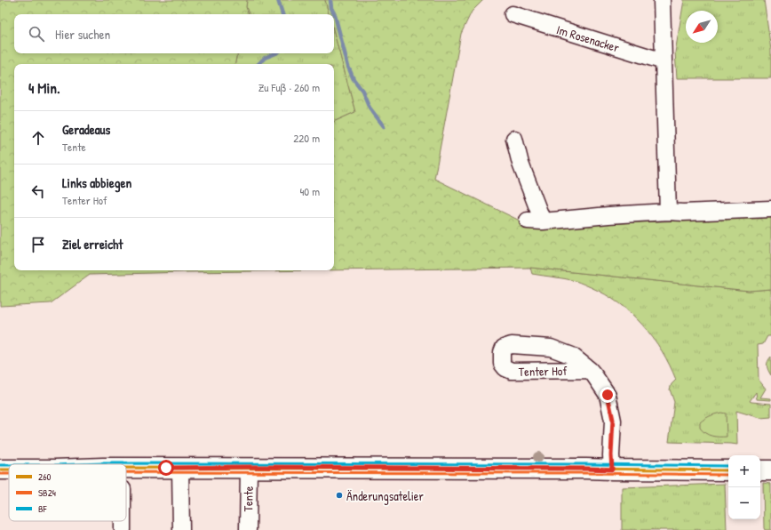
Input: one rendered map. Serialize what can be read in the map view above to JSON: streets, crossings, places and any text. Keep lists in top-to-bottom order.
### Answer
{
  "streets": {
    "main road": ["Tente"],
    "street": ["Im Rosenacker"]
  },
  "places": ["Änderungsatelier"],
  "lines": ["transit line BF", "transit line 260", "transit line SB24"],
  "legend": ["260", "SB24", "BF"],
  "north": "bottom left",
  "page": {
    "search": "Hier suchen",
    "heading": ["4 Min.", "Zu Fuß · 260 m"],
    "list": [
      ["Geradeaus", "Tente", "220 m"],
      ["Links abbiegen", "Tenter Hof", "40 m"],
      "Ziel erreicht"
    ],
    "map_buttons": ["+", "−"]
  }
}
